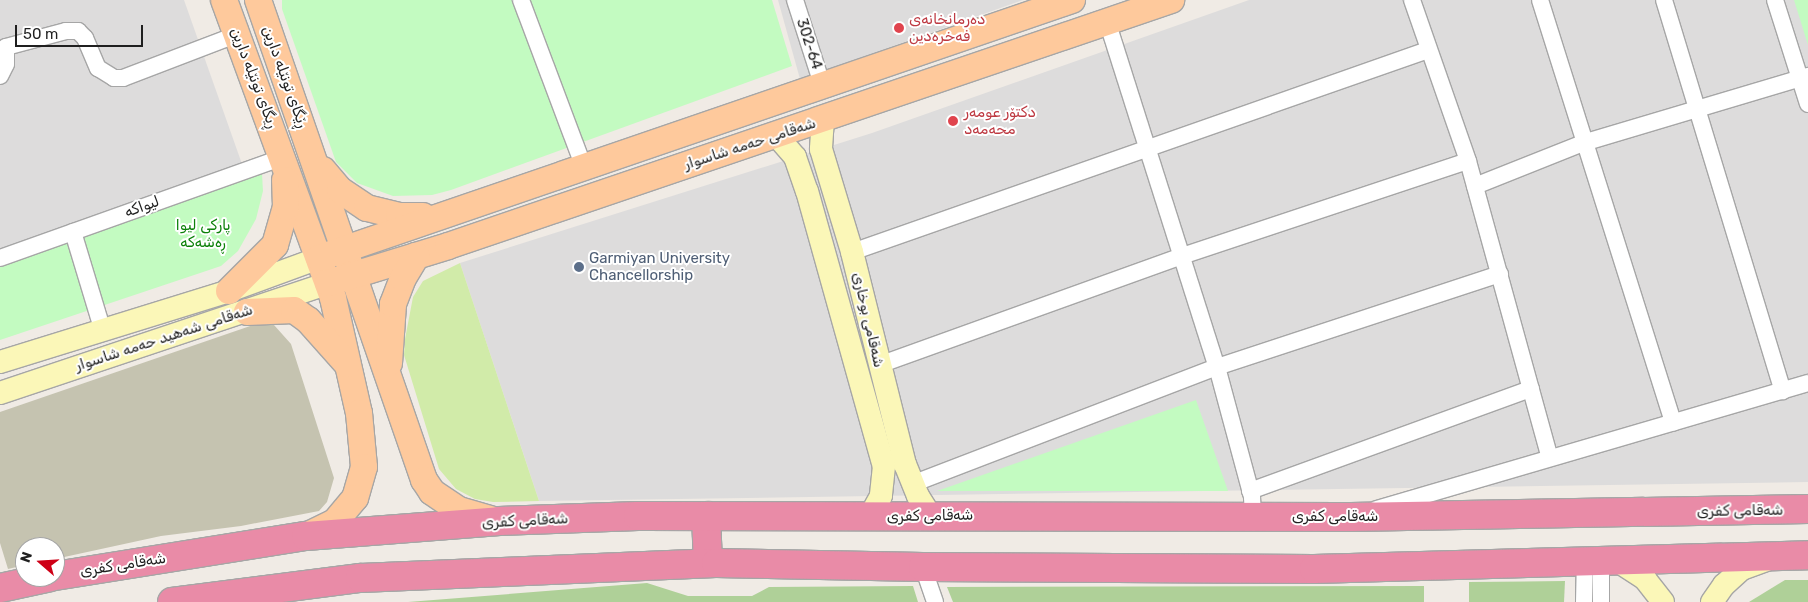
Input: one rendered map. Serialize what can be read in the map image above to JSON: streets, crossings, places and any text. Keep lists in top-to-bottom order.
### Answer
{
  "streets": {
    "highway": ["شەقامی کفری"],
    "main road": [
      "ڕێگای تونێلە دارین",
      "ڕیگای تونێلە دارین",
      "شەقامی حەمە شاسوار",
      "شەقامی بوخاری",
      "شەقامی شەهید حەمە شاسوار"
    ],
    "street": ["302-64", "لیواکە"]
  },
  "crossings": [
    ["302-64", "شەقامی حەمە شاسوار"],
    ["ڕێگای تونێلە دارین", "شەقامی حەمە شاسوار"],
    ["ڕێگای تونێلە دارین", "شەقامی کفری"],
    ["ڕیگای تونێلە دارین", "شەقامی حەمە شاسوار"],
    ["ڕیگای تونێلە دارین", "لیواکە"],
    ["ڕیگای تونێلە دارین", "شەقامی شەهید حەمە شاسوار"],
    ["ڕیگای تونێلە دارین", "شەقامی کفری"],
    ["شەقامی حەمە شاسوار", "شەقامی بوخاری"],
    ["شەقامی حەمە شاسوار", "شەقامی شەهید حەمە شاسوار"],
    ["شەقامی بوخاری", "شەقامی کفری"]
  ],
  "parks": ["پارکی لیوا ڕەشەکە"],
  "places": ["دەرمانخانەی فەخرەدین", "دکتۆر عومەر محەمەد", "Garmiyan University Chancellorship"],
  "scale_bar": "50 m",
  "north": "left"
}
